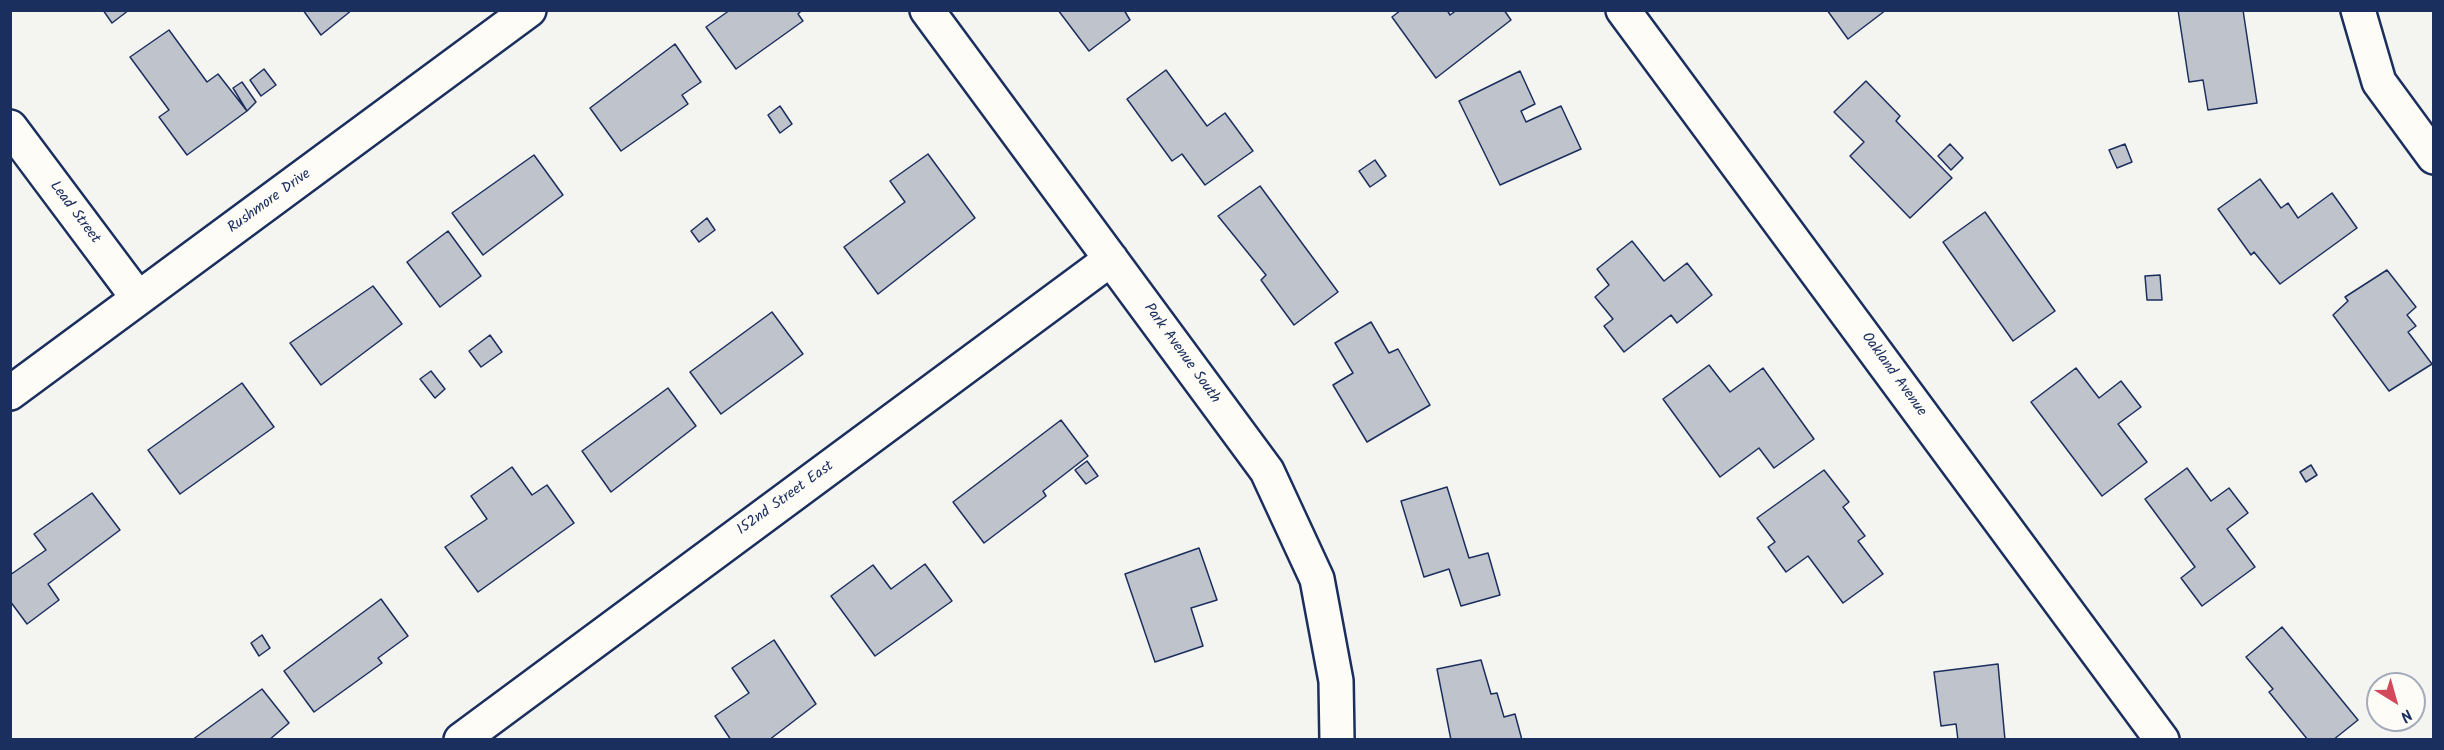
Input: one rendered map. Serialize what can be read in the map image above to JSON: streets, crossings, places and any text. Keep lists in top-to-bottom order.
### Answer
{
  "streets": {
    "street": [
      "Rushmore Drive",
      "Lead Street",
      "Park Avenue South",
      "Oakland Avenue",
      "152nd Street East"
    ]
  },
  "crossings": [
    ["Rushmore Drive", "Lead Street"],
    ["Park Avenue South", "152nd Street East"]
  ],
  "north": "bottom right"
}
